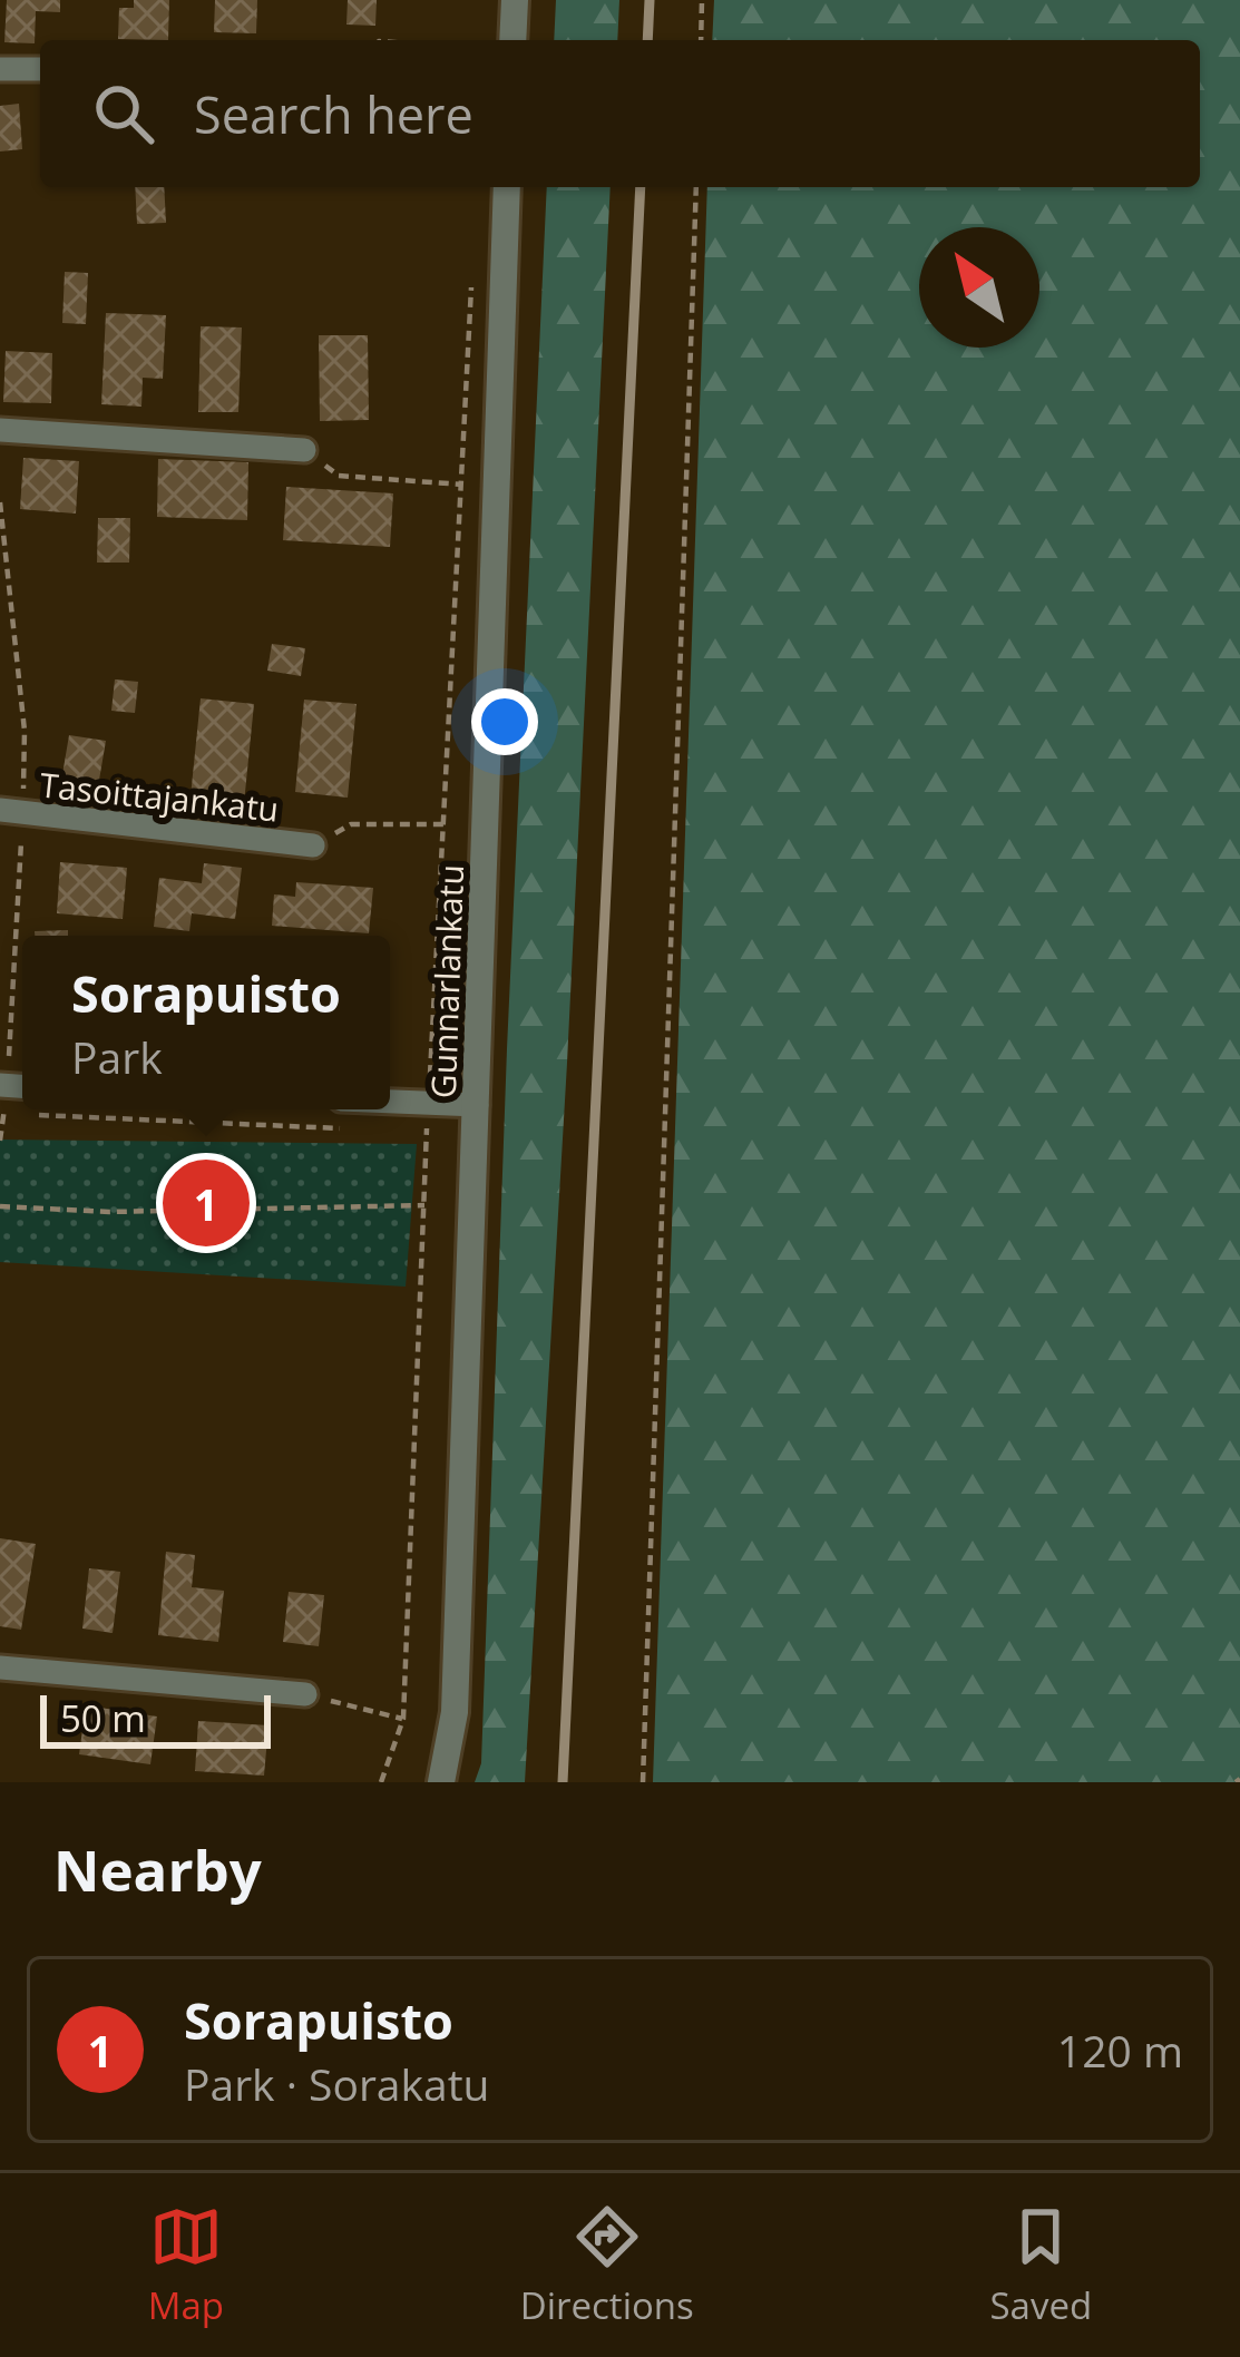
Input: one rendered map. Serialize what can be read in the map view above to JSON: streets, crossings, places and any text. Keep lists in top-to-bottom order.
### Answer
{
  "streets": {
    "street": ["Tasoittajankatu", "Gunnarlankatu"]
  },
  "scale_bar": "50 m",
  "north": "top left",
  "page": {
    "search": "Search here",
    "popup": ["Sorapuisto", "Park"],
    "pins": "1",
    "scale": "50 m",
    "heading": "Nearby",
    "list": [
      {
        "mark": "1",
        "name": "Sorapuisto",
        "note": "Park · Sorakatu",
        "value": "120 m"
      }
    ],
    "nav": ["Map", "Directions", "Saved"]
  }
}
